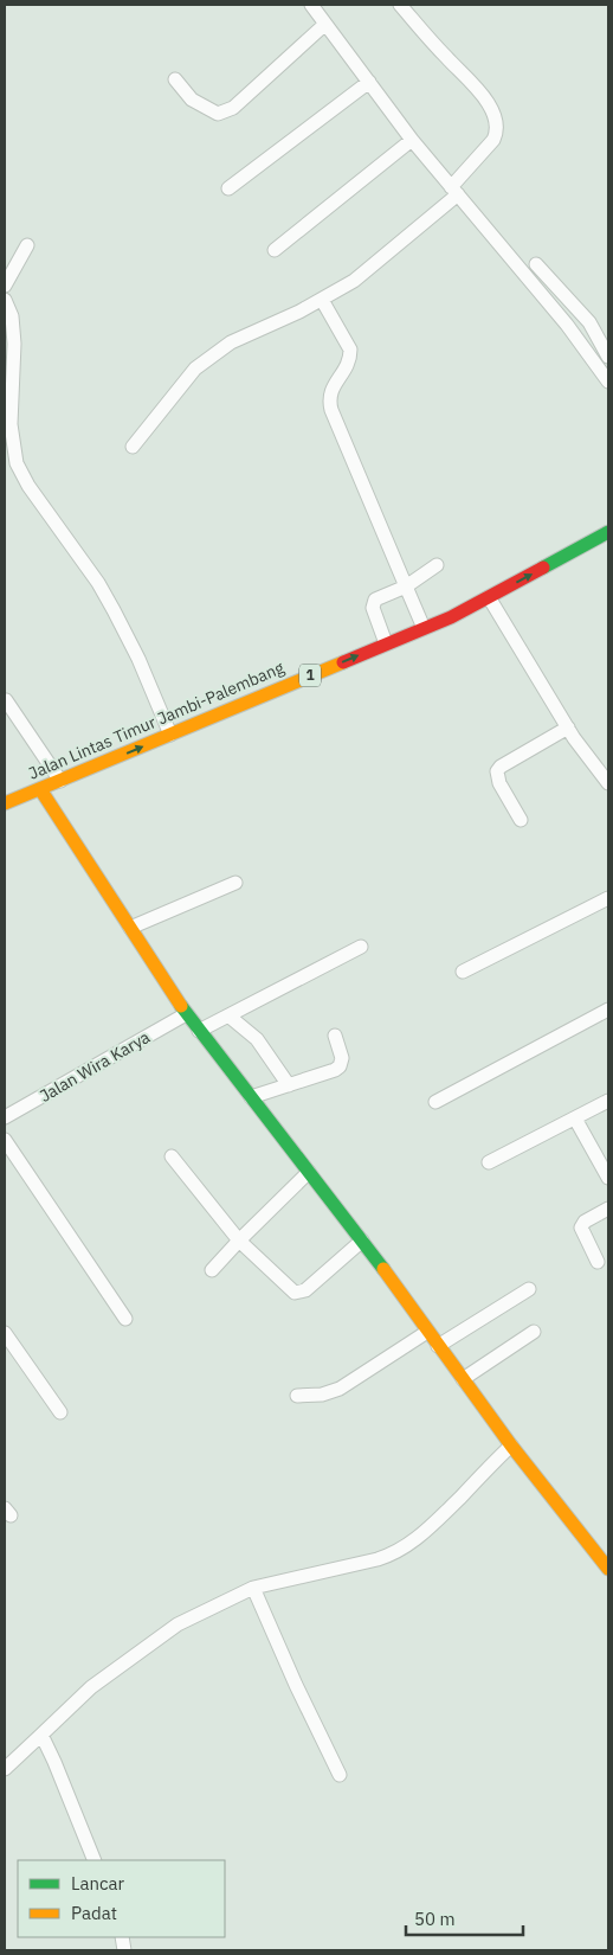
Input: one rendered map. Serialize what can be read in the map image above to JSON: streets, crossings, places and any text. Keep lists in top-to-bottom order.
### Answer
{
  "streets": {
    "main road": ["1", "Jalan Lintas Timur Jambi-Palembang"],
    "street": ["Jalan Wira Karya"]
  },
  "legend": ["Lancar", "Padat"],
  "scale_bar": "50 m"
}
